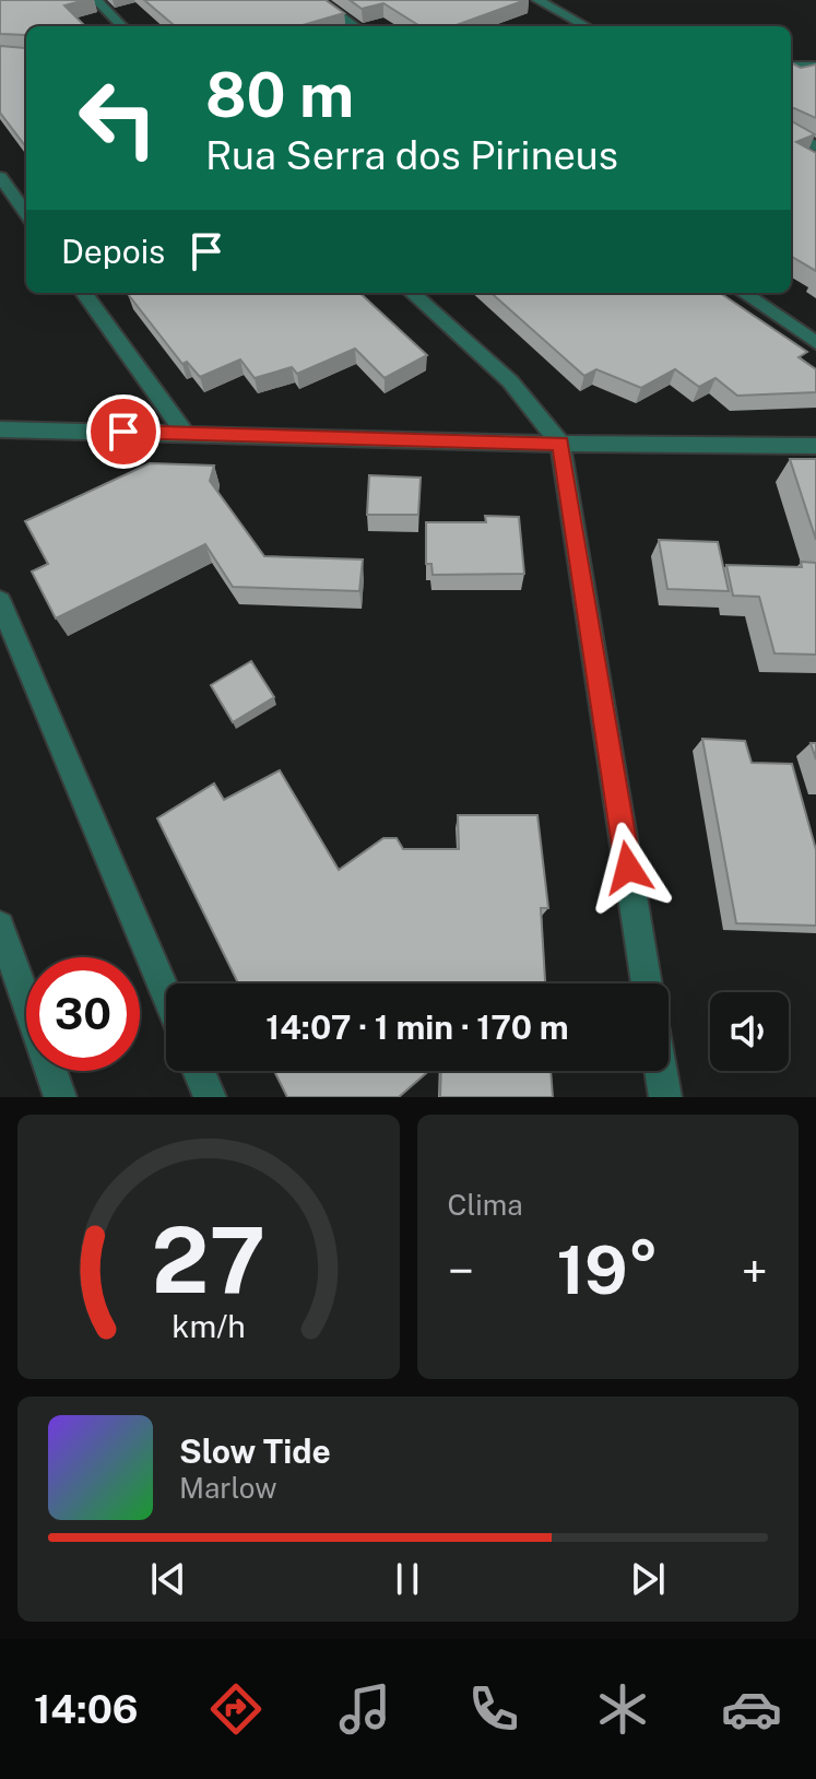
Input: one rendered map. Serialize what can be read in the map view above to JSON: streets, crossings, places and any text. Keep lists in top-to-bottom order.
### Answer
{
  "page": {
    "turn": ["80 m", "Rua Serra dos Pirineus"],
    "then": "Depois",
    "limit": "30",
    "trip": "14:07 · 1 min · 170 m",
    "tile": "Clima",
    "heat": ["−", "19°", "+"],
    "song": ["Slow Tide", "Marlow"],
    "tabs": "14:06",
    "gauge": ["27", "km/h"]
  }
}
